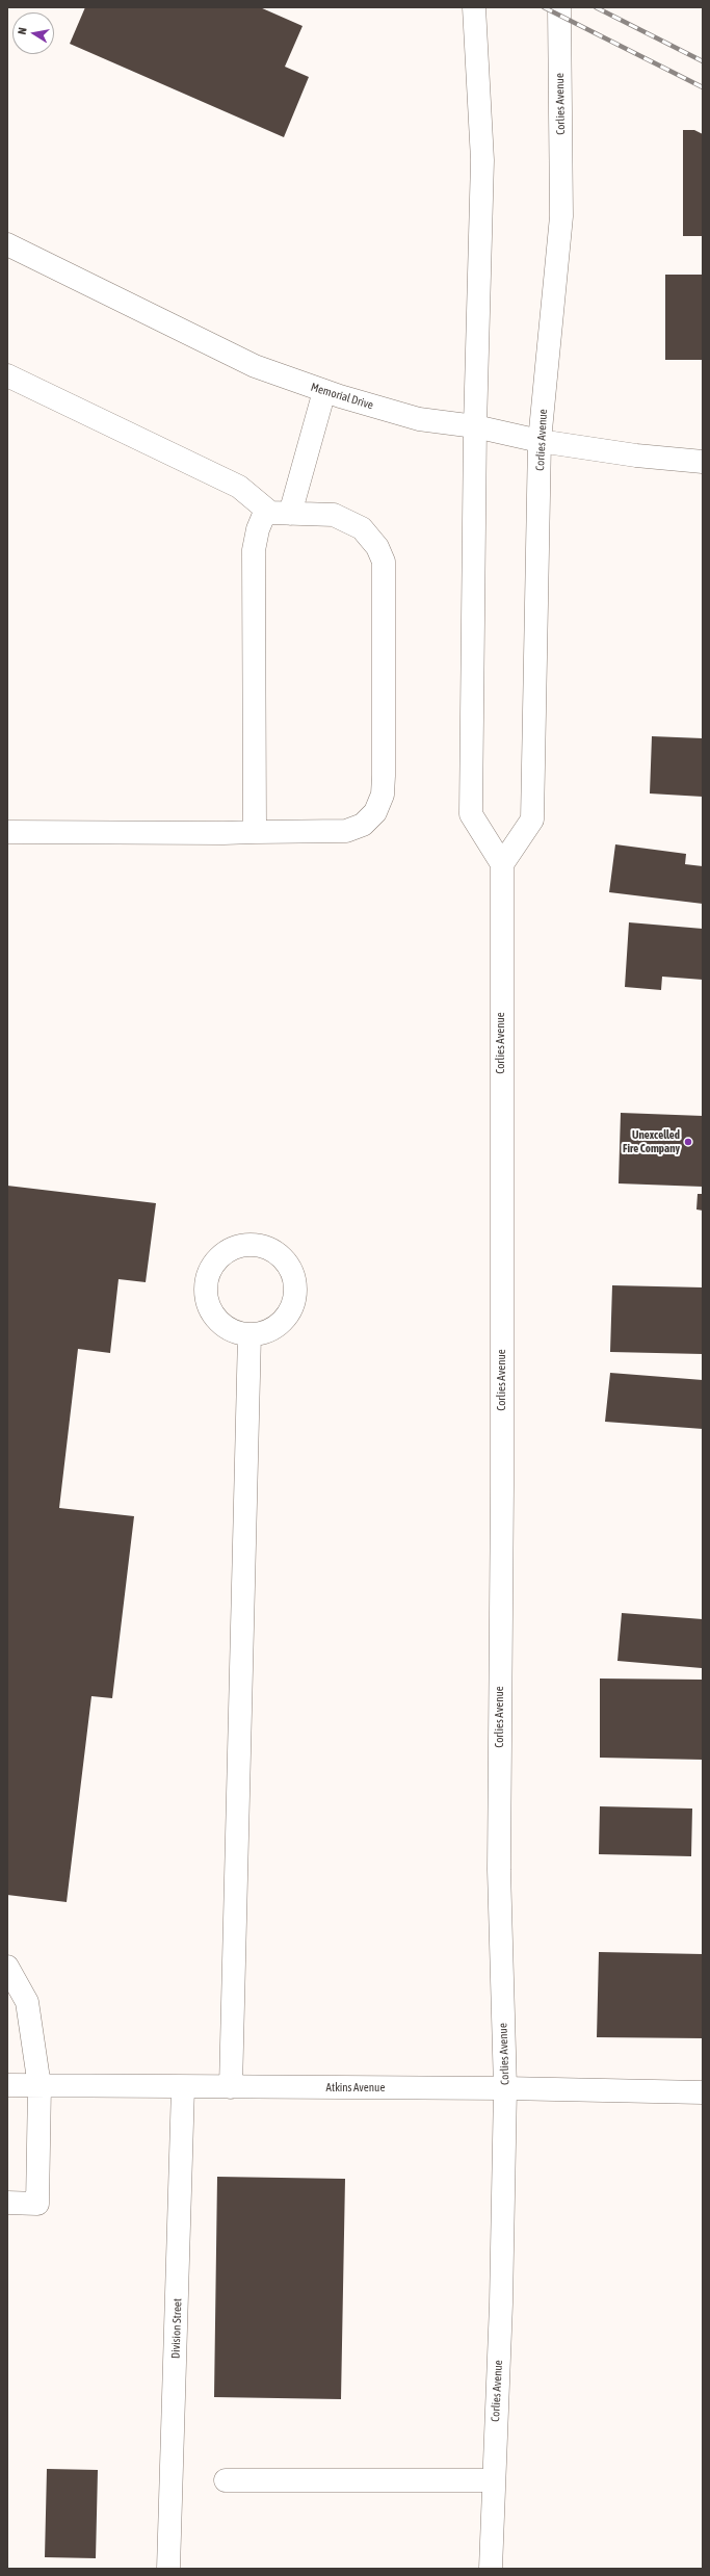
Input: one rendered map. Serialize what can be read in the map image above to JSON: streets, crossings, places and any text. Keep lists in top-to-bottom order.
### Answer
{
  "streets": {
    "main road": [
      "Corlies Avenue",
      "Memorial Drive",
      "Atkins Avenue",
      "Division Street"
    ]
  },
  "crossings": [
    ["Corlies Avenue", "Memorial Drive"],
    ["Corlies Avenue", "Atkins Avenue"],
    ["Atkins Avenue", "Division Street"]
  ],
  "places": ["Unexcelled Fire Company"],
  "north": "left"
}
